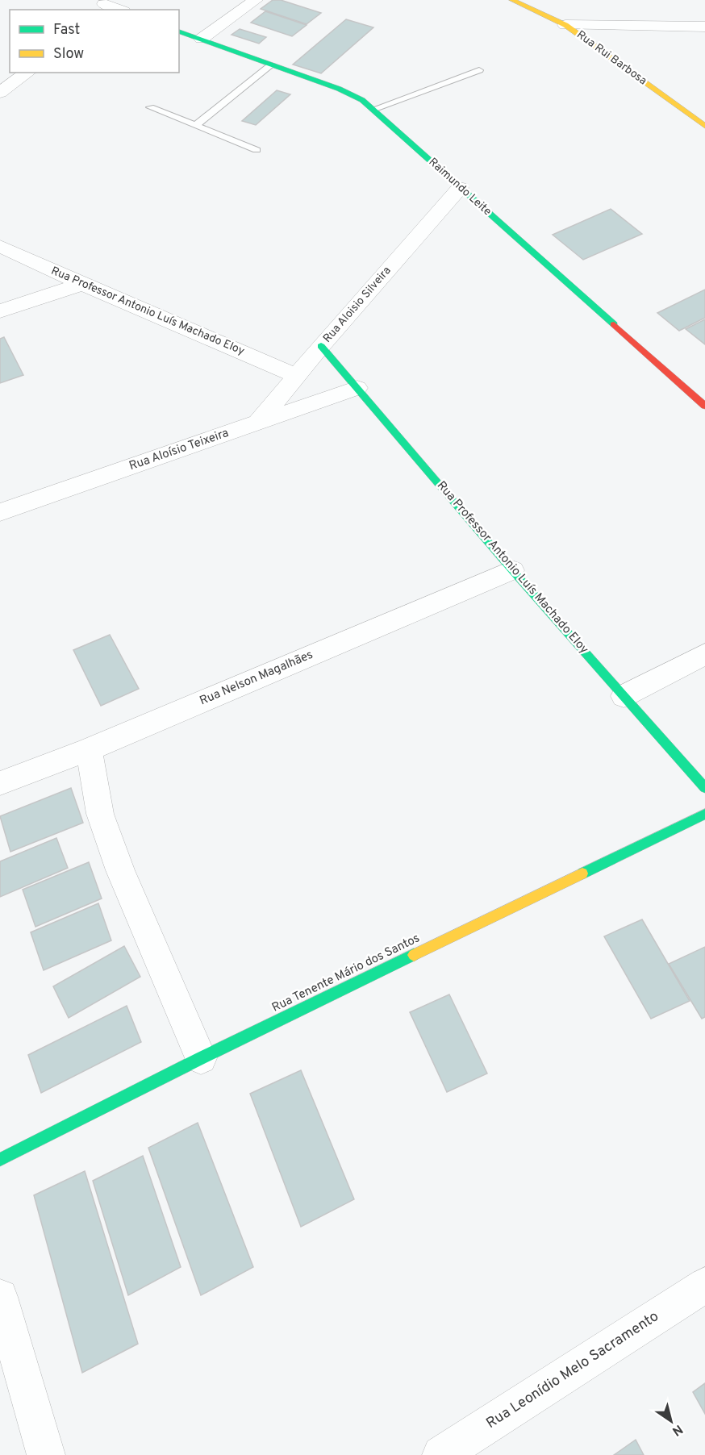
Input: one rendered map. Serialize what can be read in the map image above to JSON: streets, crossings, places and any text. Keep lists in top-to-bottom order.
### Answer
{
  "streets": {
    "street": [
      "Rua Rui Barbosa",
      "Raimundo Leite",
      "Rua Aloisio Silveira",
      "Rua Professor Antonio Luís Machado Eloy",
      "Rua Aloísio Teixeira",
      "Rua Nelson Magalhães",
      "Rua Tenente Mário dos Santos",
      "Rua Leonídio Melo Sacramento"
    ]
  },
  "crossings": [
    ["Raimundo Leite", "Rua Aloisio Silveira"],
    ["Rua Aloisio Silveira", "Rua Professor Antonio Luís Machado Eloy"],
    ["Rua Aloisio Silveira", "Rua Aloísio Teixeira"],
    ["Rua Professor Antonio Luís Machado Eloy", "Rua Aloísio Teixeira"],
    ["Rua Professor Antonio Luís Machado Eloy", "Rua Nelson Magalhães"]
  ],
  "legend": ["Fast", "Slow"],
  "north": "bottom right"
}
